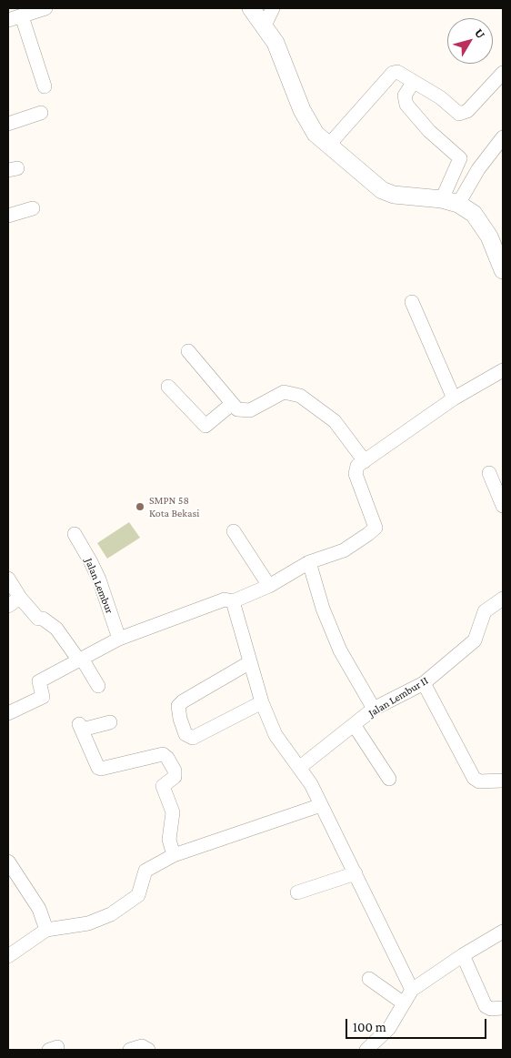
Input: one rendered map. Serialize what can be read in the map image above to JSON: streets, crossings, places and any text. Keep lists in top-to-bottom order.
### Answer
{
  "streets": {
    "street": ["Jalan Lembur", "Jalan Lembur II"]
  },
  "places": ["SMPN 58 Kota Bekasi"],
  "scale_bar": "100 m",
  "north": "top right"
}
